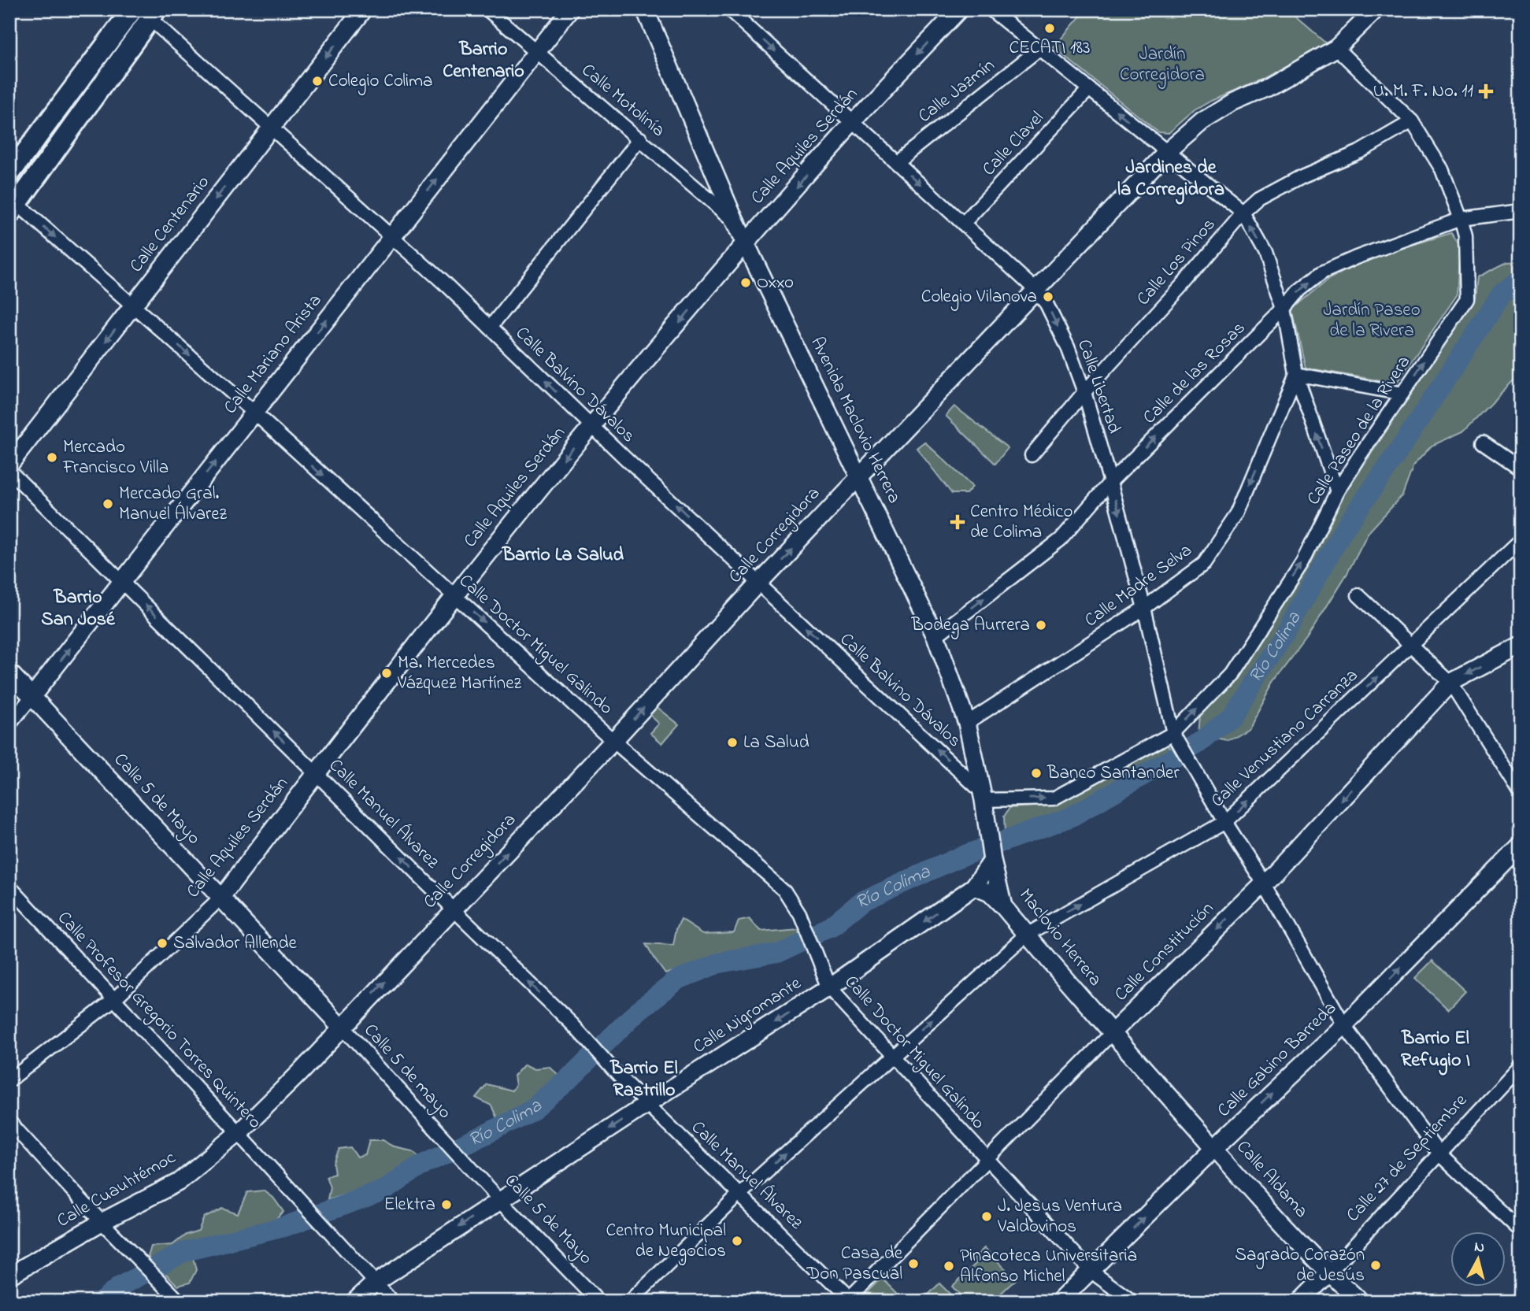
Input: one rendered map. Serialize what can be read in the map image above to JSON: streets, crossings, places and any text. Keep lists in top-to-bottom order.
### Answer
{
  "streets": {
    "street": [
      "Calle Jazmín",
      "Calle Motolinía",
      "Calle Clavel",
      "Calle Aquiles Serdán",
      "Calle Centenario",
      "Calle Los Pinos",
      "Calle Mariano Arista",
      "Calle de las Rosas",
      "Calle Balvino Dávalos",
      "Calle Libertad",
      "Avenida Maclovio Herrera",
      "Calle Paseo de la Rivera",
      "Calle Corregidora",
      "Calle Madre Selva",
      "Calle Doctor Miguel Galindo",
      "Calle Venustiano Carranza",
      "Calle 5 de Mayo",
      "Calle Manuel Álvarez",
      "Maclovio Herrera",
      "Calle Constitución",
      "Calle Nigromante",
      "Calle Profesor Gregorio Torres Quintero",
      "Calle Gabino Barreda",
      "Calle 5 de mayo",
      "Calle 27 de Septiembre",
      "Calle Aldama",
      "Calle Cuauhtémoc"
    ]
  },
  "crossings": [
    ["Calle Jazmín", "Calle Libertad"],
    ["Calle Motolinía", "Calle Mariano Arista"],
    ["Calle Motolinía", "Avenida Maclovio Herrera"],
    ["Calle Clavel", "Calle Libertad"],
    ["Calle Aquiles Serdán", "Calle Balvino Dávalos"],
    ["Calle Aquiles Serdán", "Calle Libertad"],
    ["Calle Aquiles Serdán", "Avenida Maclovio Herrera"],
    ["Calle Aquiles Serdán", "Calle Doctor Miguel Galindo"],
    ["Calle Aquiles Serdán", "Calle 5 de Mayo"],
    ["Calle Aquiles Serdán", "Calle Manuel Álvarez"],
    ["Calle Aquiles Serdán", "Calle Profesor Gregorio Torres Quintero"],
    ["Calle Centenario", "Calle Balvino Dávalos"],
    ["Calle Centenario", "Calle Doctor Miguel Galindo"],
    ["Calle Los Pinos", "Calle Libertad"],
    ["Calle Los Pinos", "Calle Paseo de la Rivera"],
    ["Calle Mariano Arista", "Calle Balvino Dávalos"],
    ["Calle Mariano Arista", "Calle Doctor Miguel Galindo"],
    ["Calle Mariano Arista", "Calle 5 de Mayo"],
    ["Calle Mariano Arista", "Calle Manuel Álvarez"],
    ["Calle de las Rosas", "Calle Libertad"],
    ["Calle de las Rosas", "Avenida Maclovio Herrera"],
    ["Calle de las Rosas", "Calle Paseo de la Rivera"],
    ["Calle Balvino Dávalos", "Avenida Maclovio Herrera"],
    ["Calle Balvino Dávalos", "Calle Paseo de la Rivera"],
    ["Calle Balvino Dávalos", "Calle Corregidora"],
    ["Calle Libertad", "Calle Paseo de la Rivera"],
    ["Calle Libertad", "Calle Corregidora"],
    ["Calle Libertad", "Calle Madre Selva"],
    ["Calle Libertad", "Calle Venustiano Carranza"],
    ["Calle Libertad", "Calle Constitución"],
    ["Calle Libertad", "Calle Gabino Barreda"],
    ["Calle Libertad", "Calle 27 de Septiembre"],
    ["Avenida Maclovio Herrera", "Calle Paseo de la Rivera"],
    ["Avenida Maclovio Herrera", "Calle Corregidora"],
    ["Avenida Maclovio Herrera", "Calle Madre Selva"],
    ["Avenida Maclovio Herrera", "Maclovio Herrera"],
    ["Avenida Maclovio Herrera", "Calle Nigromante"],
    ["Calle Paseo de la Rivera", "Calle Corregidora"],
    ["Calle Corregidora", "Calle Doctor Miguel Galindo"],
    ["Calle Corregidora", "Calle 5 de Mayo"],
    ["Calle Corregidora", "Calle Manuel Álvarez"],
    ["Calle Corregidora", "Calle Profesor Gregorio Torres Quintero"],
    ["Calle Corregidora", "Calle 5 de mayo"],
    ["Calle Corregidora", "Calle Cuauhtémoc"],
    ["Calle Doctor Miguel Galindo", "Calle Venustiano Carranza"],
    ["Calle Doctor Miguel Galindo", "Calle Constitución"],
    ["Calle Doctor Miguel Galindo", "Calle Nigromante"],
    ["Calle Doctor Miguel Galindo", "Calle Gabino Barreda"],
    ["Calle Venustiano Carranza", "Calle Manuel Álvarez"],
    ["Calle Venustiano Carranza", "Maclovio Herrera"],
    ["Calle 5 de Mayo", "Calle Nigromante"],
    ["Calle 5 de Mayo", "Calle 5 de mayo"],
    ["Calle Manuel Álvarez", "Calle Constitución"],
    ["Calle Manuel Álvarez", "Calle Nigromante"],
    ["Maclovio Herrera", "Calle Constitución"],
    ["Maclovio Herrera", "Calle Nigromante"],
    ["Maclovio Herrera", "Calle Aldama"],
    ["Calle Constitución", "Calle Aldama"],
    ["Calle Nigromante", "Calle Profesor Gregorio Torres Quintero"],
    ["Calle Profesor Gregorio Torres Quintero", "Calle Cuauhtémoc"],
    ["Calle Gabino Barreda", "Calle Aldama"],
    ["Calle 27 de Septiembre", "Calle Aldama"]
  ],
  "one_way": [
    "Calle Centenario",
    "Calle Mariano Arista",
    "Calle de las Rosas",
    "Calle Balvino Dávalos",
    "Calle Paseo de la Rivera",
    "Calle Corregidora",
    "Calle Madre Selva",
    "Calle Doctor Miguel Galindo",
    "Calle Venustiano Carranza",
    "Calle Manuel Álvarez",
    "Calle Constitución",
    "Calle Nigromante",
    "Calle Gabino Barreda"
  ],
  "districts": [
    "Barrio Centenario",
    "Jardines de la Corregidora",
    "Barrio La Salud",
    "Barrio San José",
    "Barrio El Refugio I",
    "Barrio El Rastrillo"
  ],
  "water": ["Río Colima"],
  "parks": ["Jardín Corregidora", "Jardín Paseo de la Rivera"],
  "places": {
    "other": [
      "CECATI 183",
      "Colegio Colima",
      "Oxxo",
      "Colegio Vilanova",
      "Mercado Francisco Villa",
      "Mercado Gral. Manuel Álvarez",
      "Bodega Aurrera",
      "Ma. Mercedes Vázquez Martínez",
      "La Salud",
      "Banco Santander",
      "Salvador Allende",
      "Elektra",
      "J. Jesus Ventura Valdovinos",
      "Centro Municipal de Negocios",
      "Casa de Don Pascual",
      "Sagrado Corazón de Jesús",
      "Pinacoteca Universitaria Alfonso Michel"
    ],
    "health": ["U. M. F. No. 11", "Centro Médico de Colima"]
  },
  "north": "top"
}
